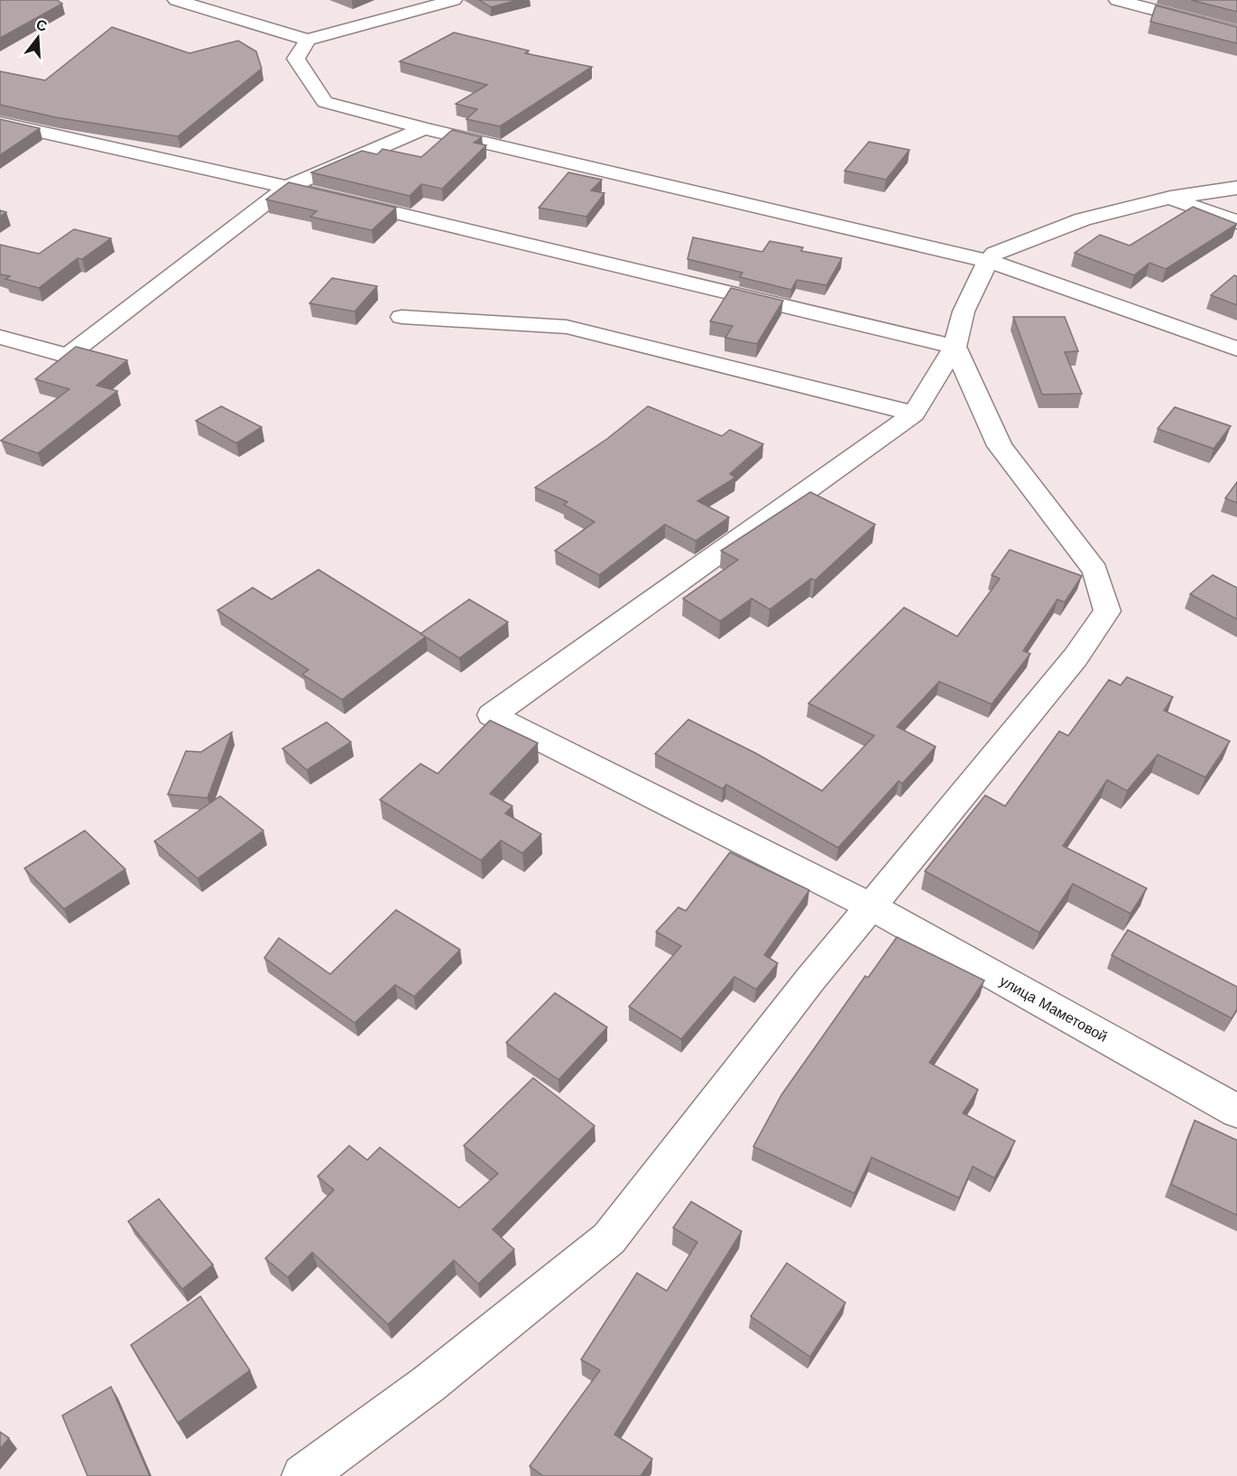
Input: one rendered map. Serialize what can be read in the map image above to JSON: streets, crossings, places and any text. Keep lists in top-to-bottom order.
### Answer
{
  "streets": {
    "street": ["улица Маметовой"]
  },
  "north": "top"
}
